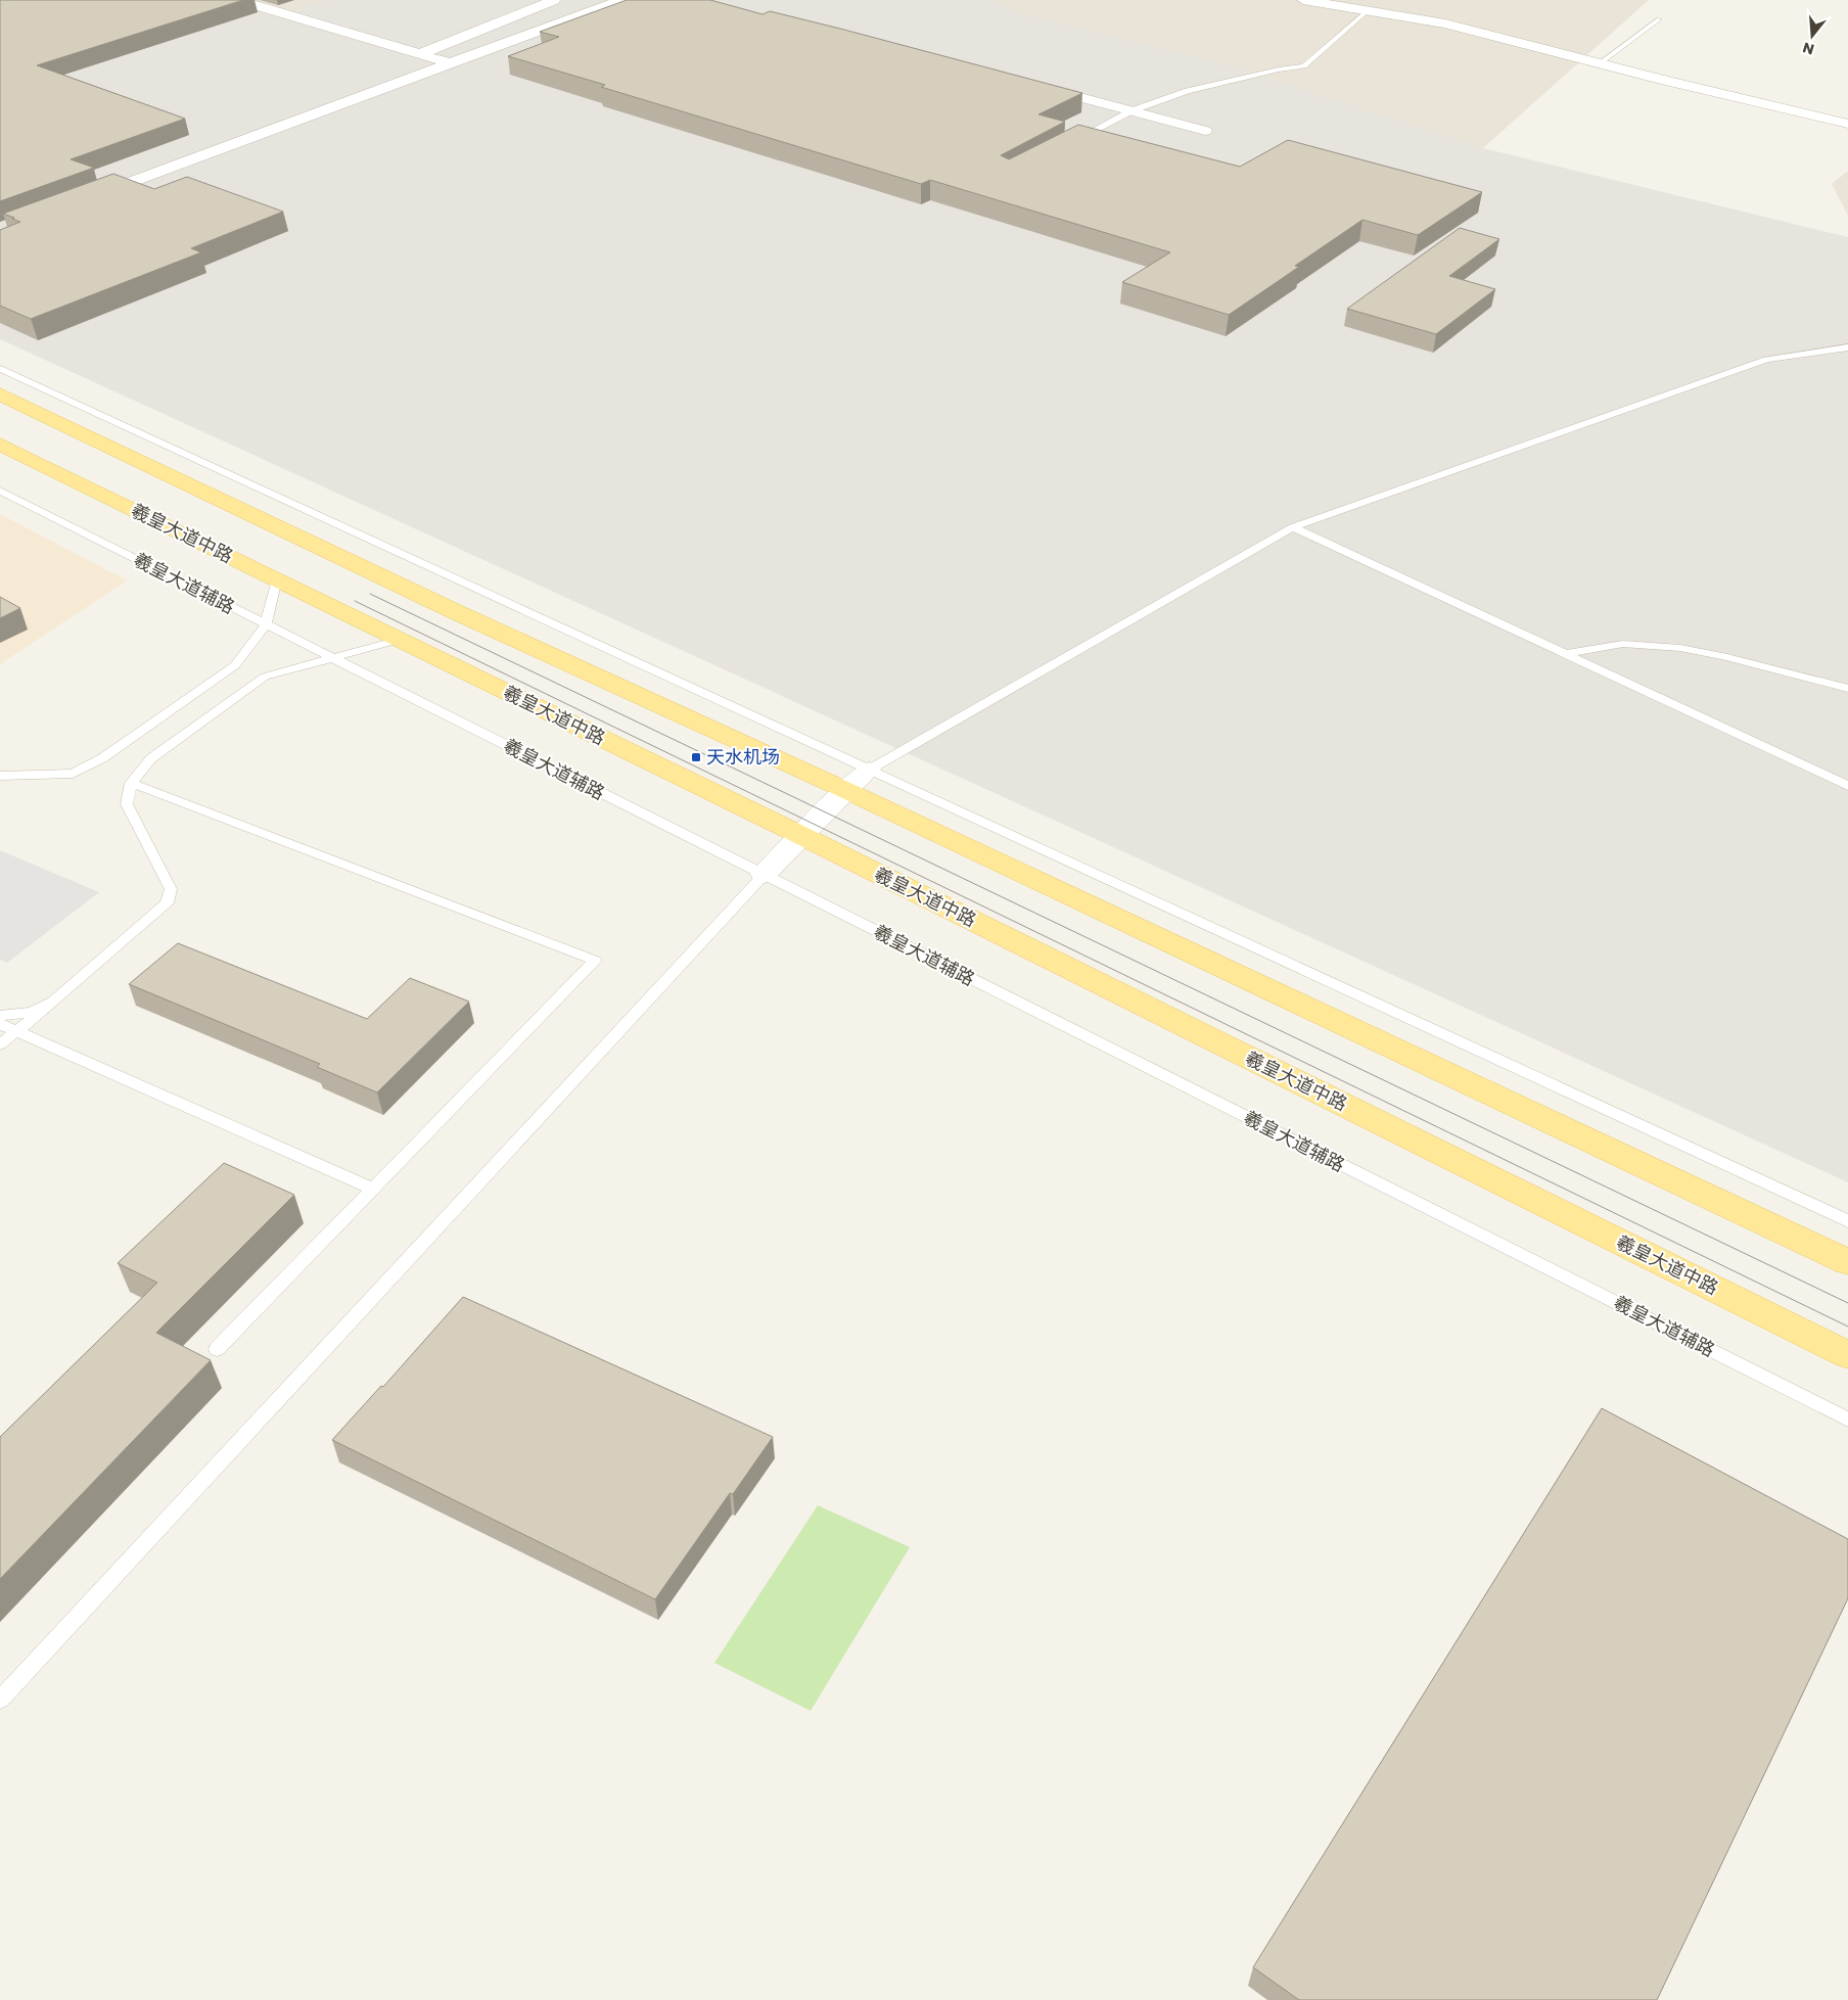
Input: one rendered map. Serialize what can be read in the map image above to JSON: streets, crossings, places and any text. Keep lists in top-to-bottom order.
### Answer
{
  "streets": {
    "main road": ["羲皇大道中路"],
    "lane": ["羲皇大道辅路"]
  },
  "places": {
    "transit": ["天水机场"]
  },
  "north": "bottom"
}
